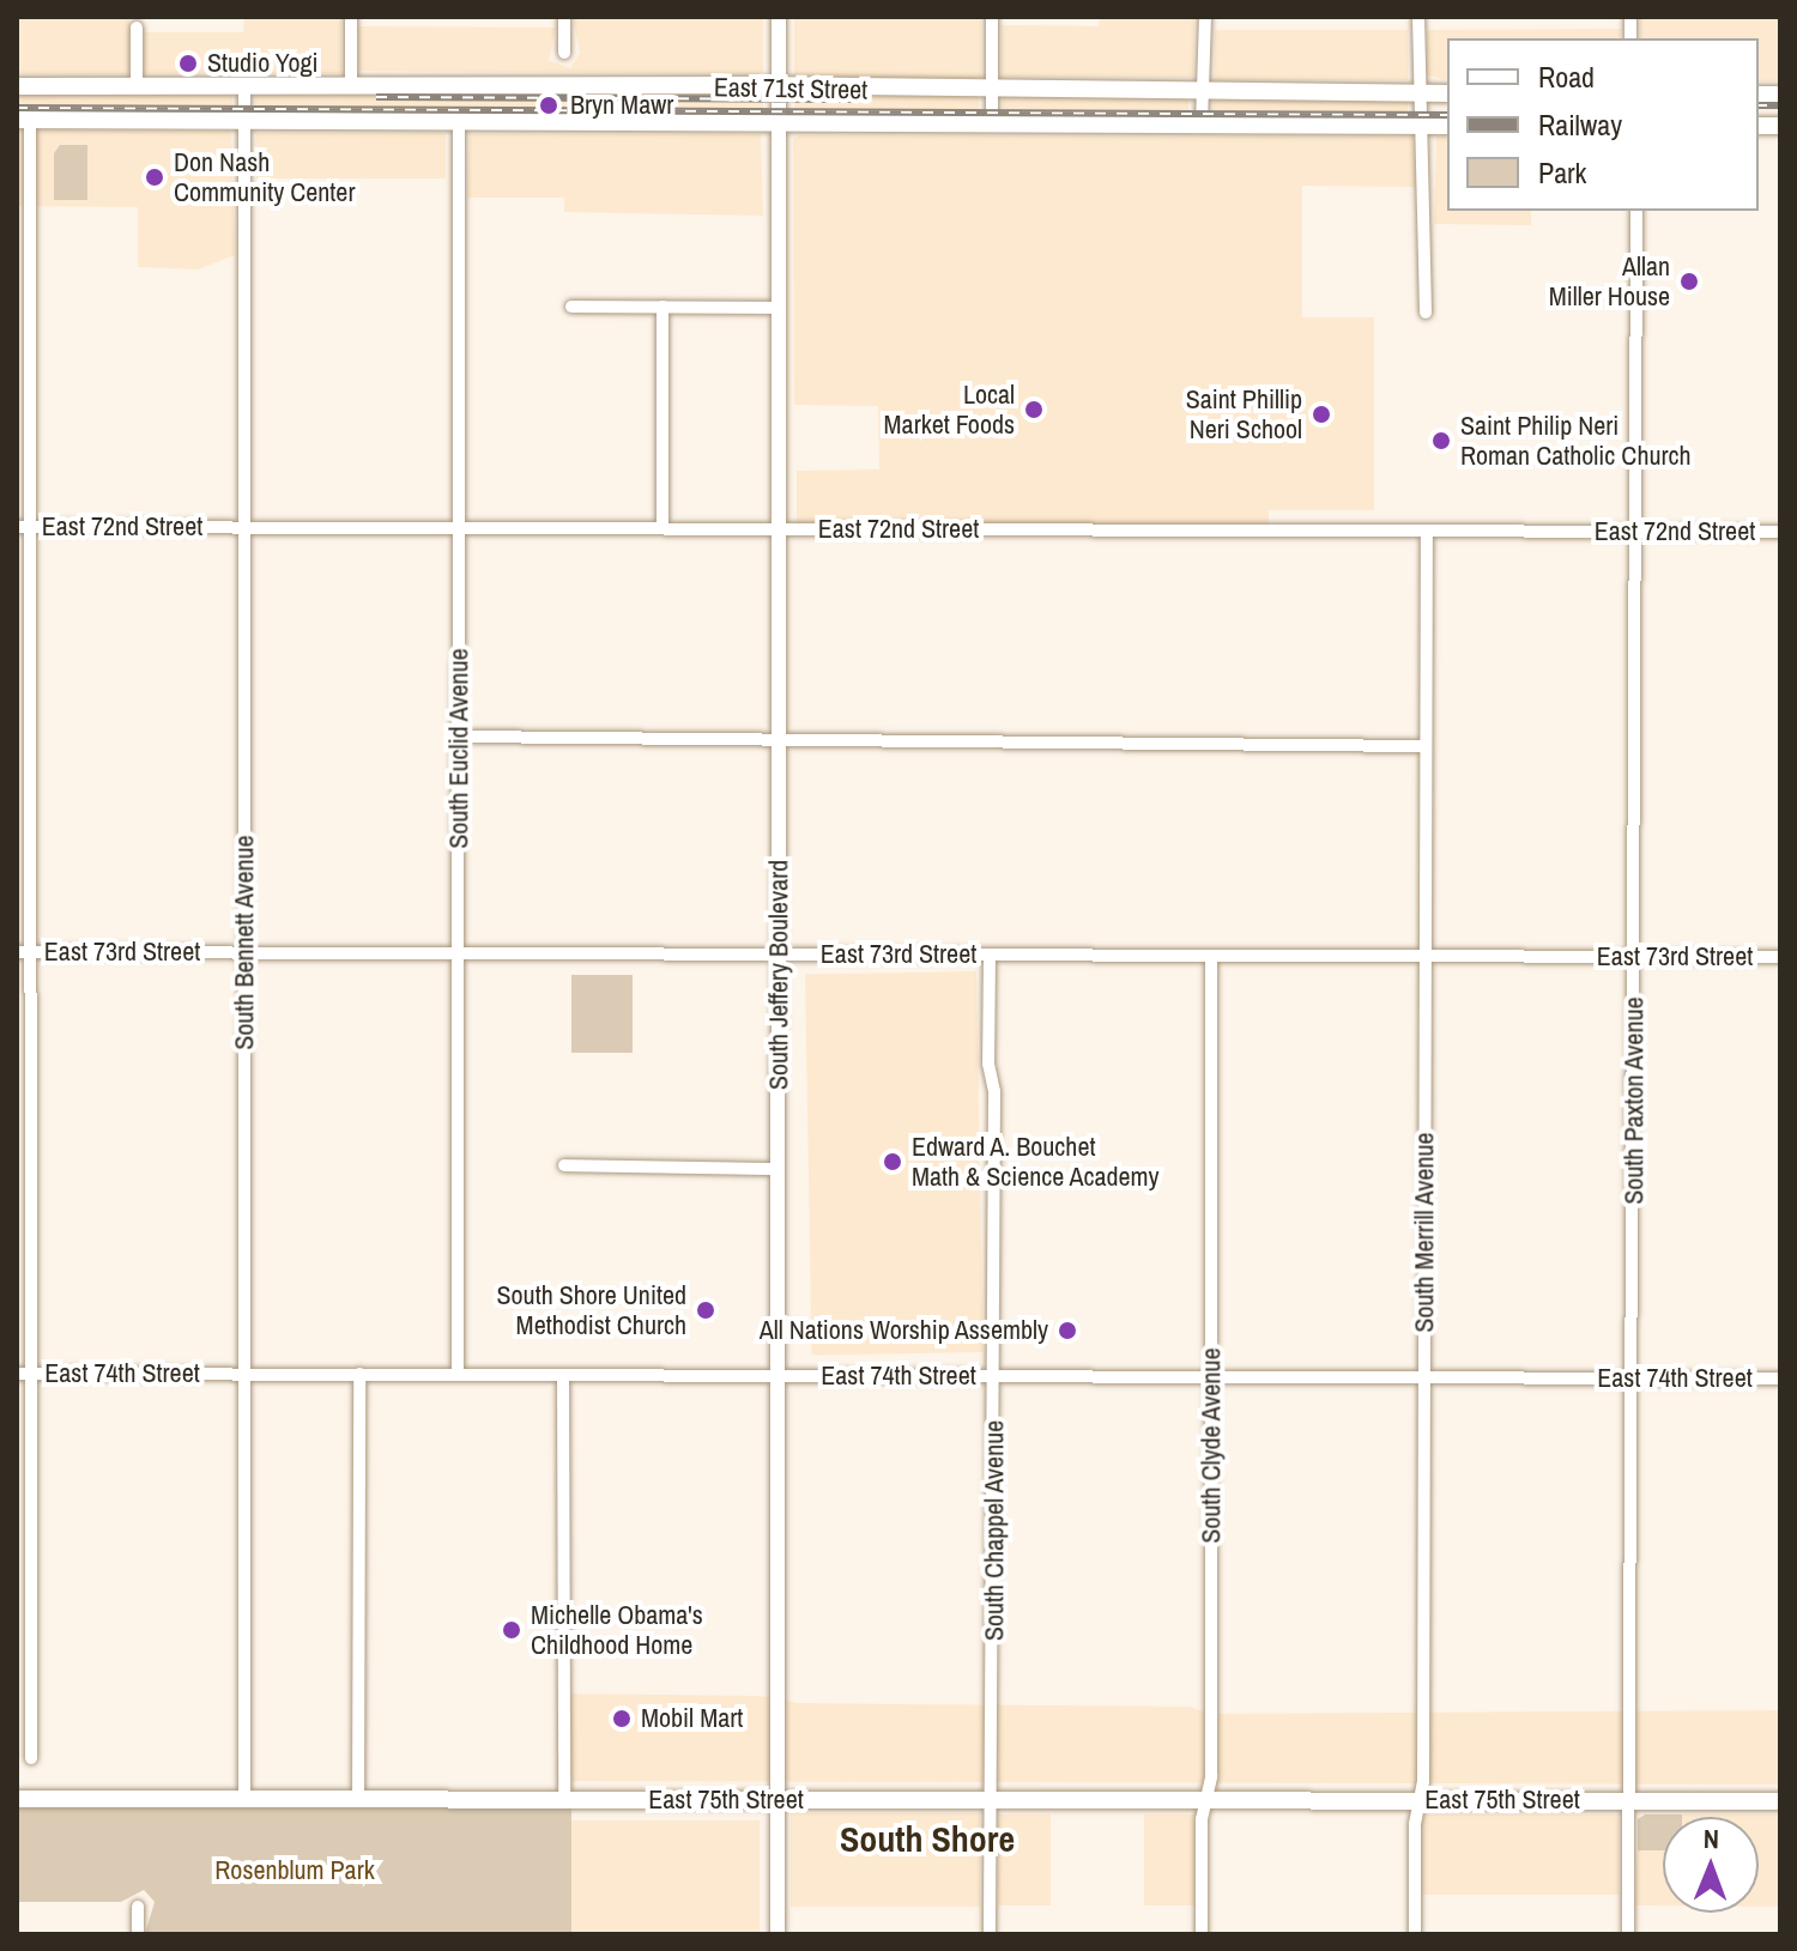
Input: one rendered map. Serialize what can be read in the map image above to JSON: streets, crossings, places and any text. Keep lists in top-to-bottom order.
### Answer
{
  "streets": {
    "main road": ["East 71st Street", "East 75th Street"],
    "street": [
      "East 72nd Street",
      "South Euclid Avenue",
      "South Bennett Avenue",
      "East 73rd Street",
      "South Jeffery Boulevard",
      "South Paxton Avenue",
      "South Merrill Avenue",
      "East 74th Street",
      "South Clyde Avenue",
      "South Chappel Avenue"
    ]
  },
  "crossings": [
    ["East 71st Street", "South Euclid Avenue"],
    ["East 71st Street", "South Bennett Avenue"],
    ["East 71st Street", "South Jeffery Boulevard"],
    ["East 72nd Street", "South Euclid Avenue"],
    ["East 72nd Street", "South Bennett Avenue"],
    ["East 72nd Street", "South Jeffery Boulevard"],
    ["East 72nd Street", "South Paxton Avenue"],
    ["East 72nd Street", "South Merrill Avenue"],
    ["South Euclid Avenue", "East 73rd Street"],
    ["South Euclid Avenue", "East 74th Street"],
    ["South Bennett Avenue", "East 73rd Street"],
    ["South Bennett Avenue", "East 74th Street"],
    ["South Bennett Avenue", "East 75th Street"],
    ["East 73rd Street", "South Jeffery Boulevard"],
    ["East 73rd Street", "South Paxton Avenue"],
    ["East 73rd Street", "South Merrill Avenue"],
    ["East 73rd Street", "South Clyde Avenue"],
    ["East 73rd Street", "South Chappel Avenue"],
    ["South Jeffery Boulevard", "East 74th Street"],
    ["South Jeffery Boulevard", "East 75th Street"],
    ["South Paxton Avenue", "East 74th Street"],
    ["South Paxton Avenue", "East 75th Street"],
    ["South Merrill Avenue", "East 74th Street"],
    ["South Merrill Avenue", "East 75th Street"],
    ["East 74th Street", "South Clyde Avenue"],
    ["East 74th Street", "South Chappel Avenue"],
    ["South Clyde Avenue", "East 75th Street"],
    ["South Chappel Avenue", "East 75th Street"]
  ],
  "districts": ["South Shore"],
  "parks": ["Rosenblum Park"],
  "places": [
    "Studio Yogi",
    "Bryn Mawr",
    "Don Nash Community Center",
    "Allan Miller House",
    "Local Market Foods",
    "Saint Phillip Neri School",
    "Saint Philip Neri Roman Catholic Church",
    "Edward A. Bouchet Math & Science Academy",
    "South Shore United Methodist Church",
    "All Nations Worship Assembly",
    "Michelle Obama's Childhood Home",
    "Mobil Mart"
  ],
  "legend": ["Road", "Railway", "Park"],
  "north": "top"
}
